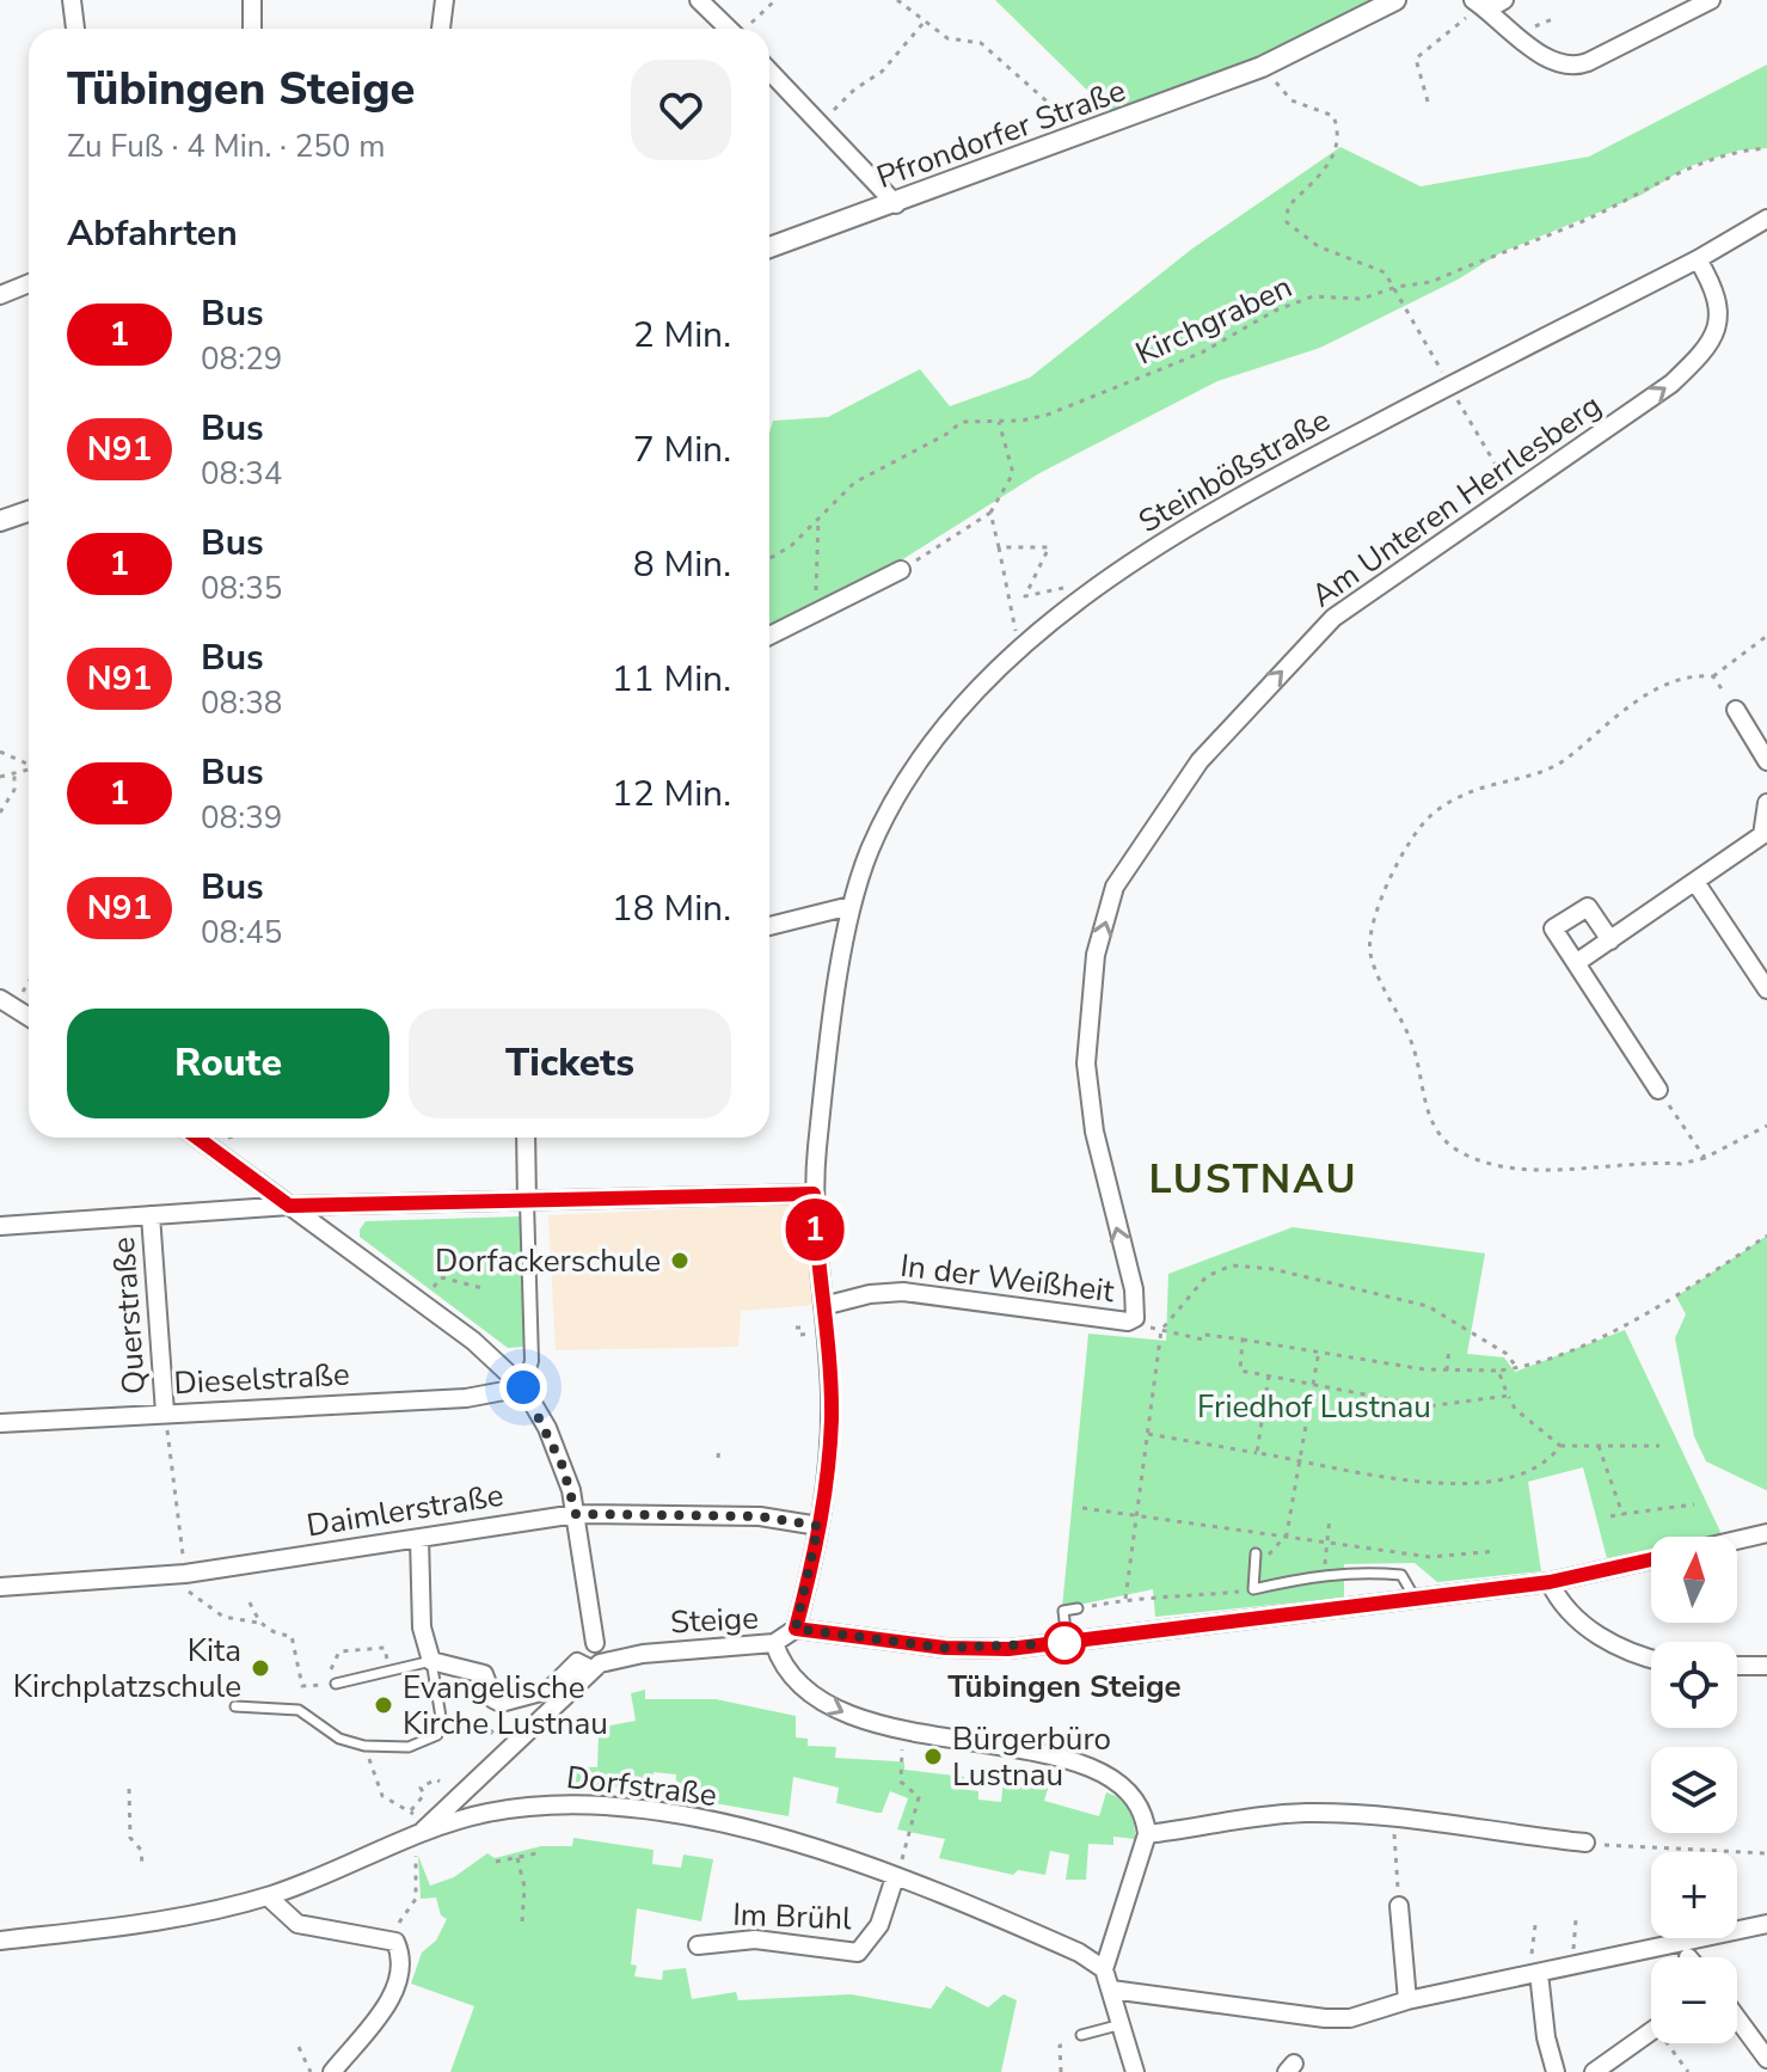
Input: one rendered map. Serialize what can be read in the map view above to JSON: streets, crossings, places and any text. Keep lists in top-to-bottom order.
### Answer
{
  "streets": {
    "street": [
      "Pfrondorfer Straße",
      "Steinbößstraße",
      "Am Unteren Herrlesberg",
      "In der Weißheit",
      "Querstraße",
      "Dieselstraße",
      "Daimlerstraße",
      "Steige",
      "Dorfstraße",
      "Im Brühl"
    ],
    "path": ["Kirchgraben"]
  },
  "crossings": [
    ["Steinbößstraße", "Am Unteren Herrlesberg"],
    ["Steinbößstraße", "In der Weißheit"],
    ["Steinbößstraße", "Daimlerstraße"],
    ["Am Unteren Herrlesberg", "In der Weißheit"],
    ["Querstraße", "Dieselstraße"],
    ["Dorfstraße", "Im Brühl"]
  ],
  "one_way": ["Am Unteren Herrlesberg"],
  "districts": ["LUSTNAU"],
  "parks": ["Friedhof Lustnau"],
  "places": [
    "Dorfackerschule",
    "Tübingen Steige",
    "Kita Kirchplatzschule",
    "Evangelische Kirche Lustnau",
    "Bürgerbüro Lustnau"
  ],
  "lines": ["bus line 1"],
  "north": "top",
  "page": {
    "on_map": "1",
    "heading": [
      ["Tübingen Steige", "Zu Fuß · 4 Min. · 250 m"],
      "Abfahrten"
    ],
    "list": [
      {
        "mark": "1",
        "name": "Bus",
        "note": "08:29",
        "value": "2 Min."
      },
      {
        "mark": "N91",
        "name": "Bus",
        "note": "08:34",
        "value": "7 Min."
      },
      {
        "mark": "1",
        "name": "Bus",
        "note": "08:35",
        "value": "8 Min."
      },
      {
        "mark": "N91",
        "name": "Bus",
        "note": "08:38",
        "value": "11 Min."
      },
      {
        "mark": "1",
        "name": "Bus",
        "note": "08:39",
        "value": "12 Min."
      },
      {
        "mark": "N91",
        "name": "Bus",
        "note": "08:45",
        "value": "18 Min."
      }
    ],
    "buttons": ["Route", "Tickets"],
    "map_buttons": ["+", "−"]
  }
}
